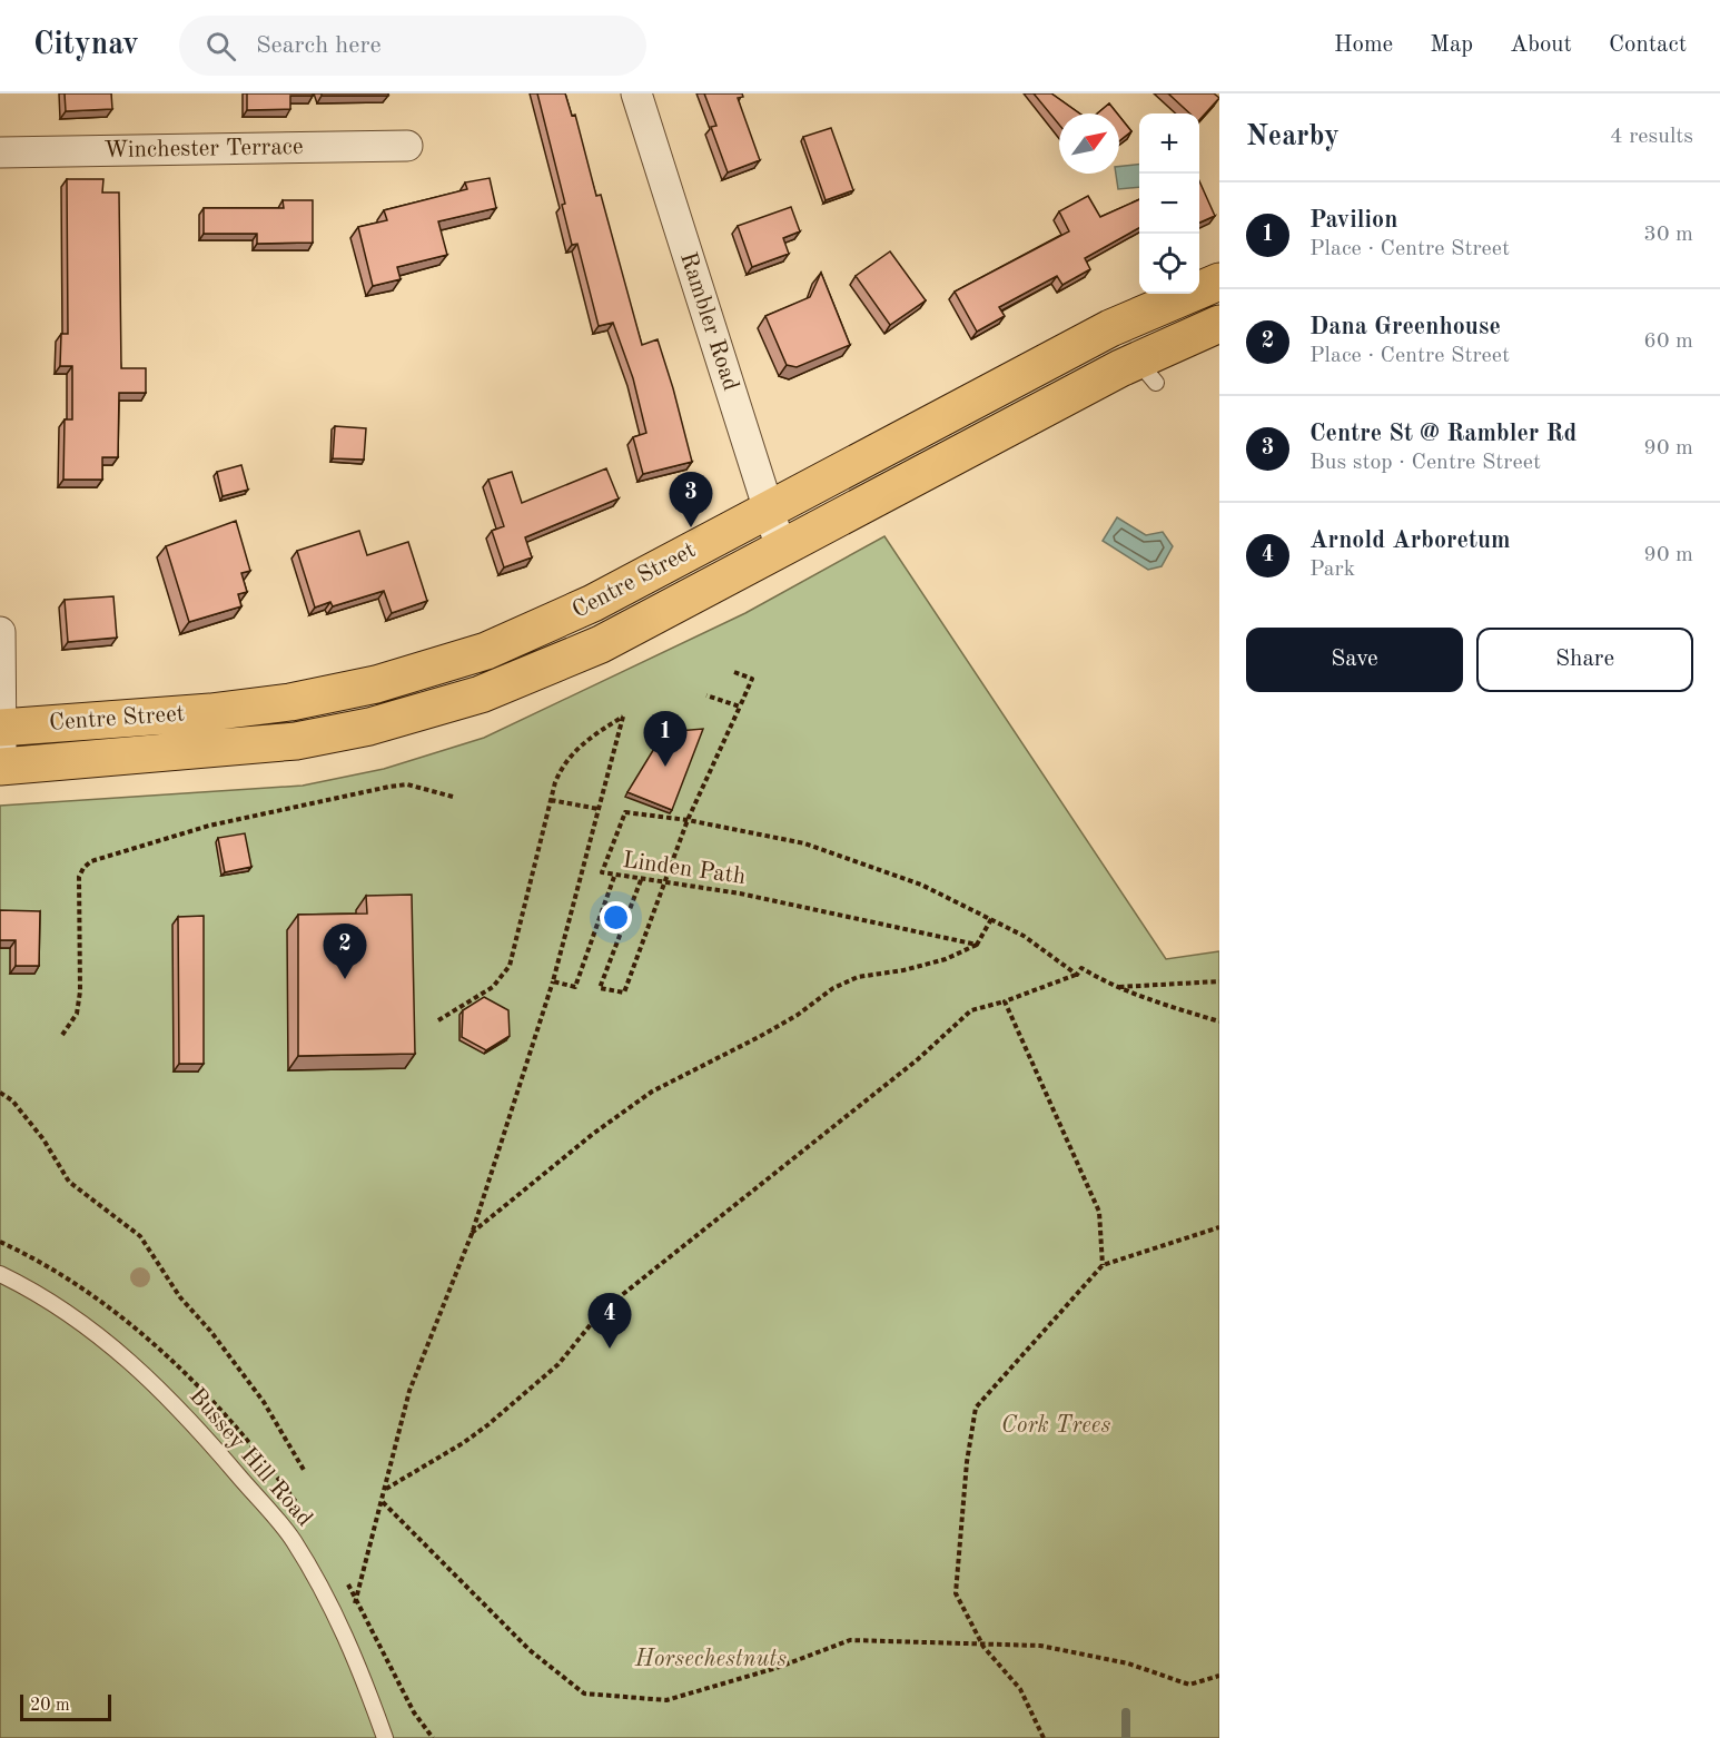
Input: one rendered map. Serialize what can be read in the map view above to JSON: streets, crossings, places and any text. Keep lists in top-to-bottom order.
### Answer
{
  "streets": {
    "highway": ["Centre Street"],
    "street": ["Winchester Terrace", "Rambler Road"],
    "lane": ["Bussey Hill Road"],
    "path": ["Linden Path"]
  },
  "crossings": [
    ["Rambler Road", "Centre Street"]
  ],
  "parks": ["Cork Trees", "Horsechestnuts"],
  "scale_bar": "20 m",
  "north": "top right",
  "page": {
    "header": "Citynav",
    "search": "Search here",
    "nav": [
      "Home",
      "Map",
      "About",
      "Contact"
    ],
    "heading": ["Nearby", "4 results"],
    "map_buttons": ["+", "−"],
    "list": [
      {
        "mark": "1",
        "name": "Pavilion",
        "note": "Place · Centre Street",
        "value": "30 m"
      },
      {
        "mark": "2",
        "name": "Dana Greenhouse",
        "note": "Place · Centre Street",
        "value": "60 m"
      },
      {
        "mark": "3",
        "name": "Centre St @ Rambler Rd",
        "note": "Bus stop · Centre Street",
        "value": "90 m"
      },
      {
        "mark": "4",
        "name": "Arnold Arboretum",
        "note": "Park",
        "value": "90 m"
      }
    ],
    "pins": [
      "3",
      "1",
      "2",
      "4"
    ],
    "buttons": ["Save", "Share"],
    "scale": "20 m"
  }
}
